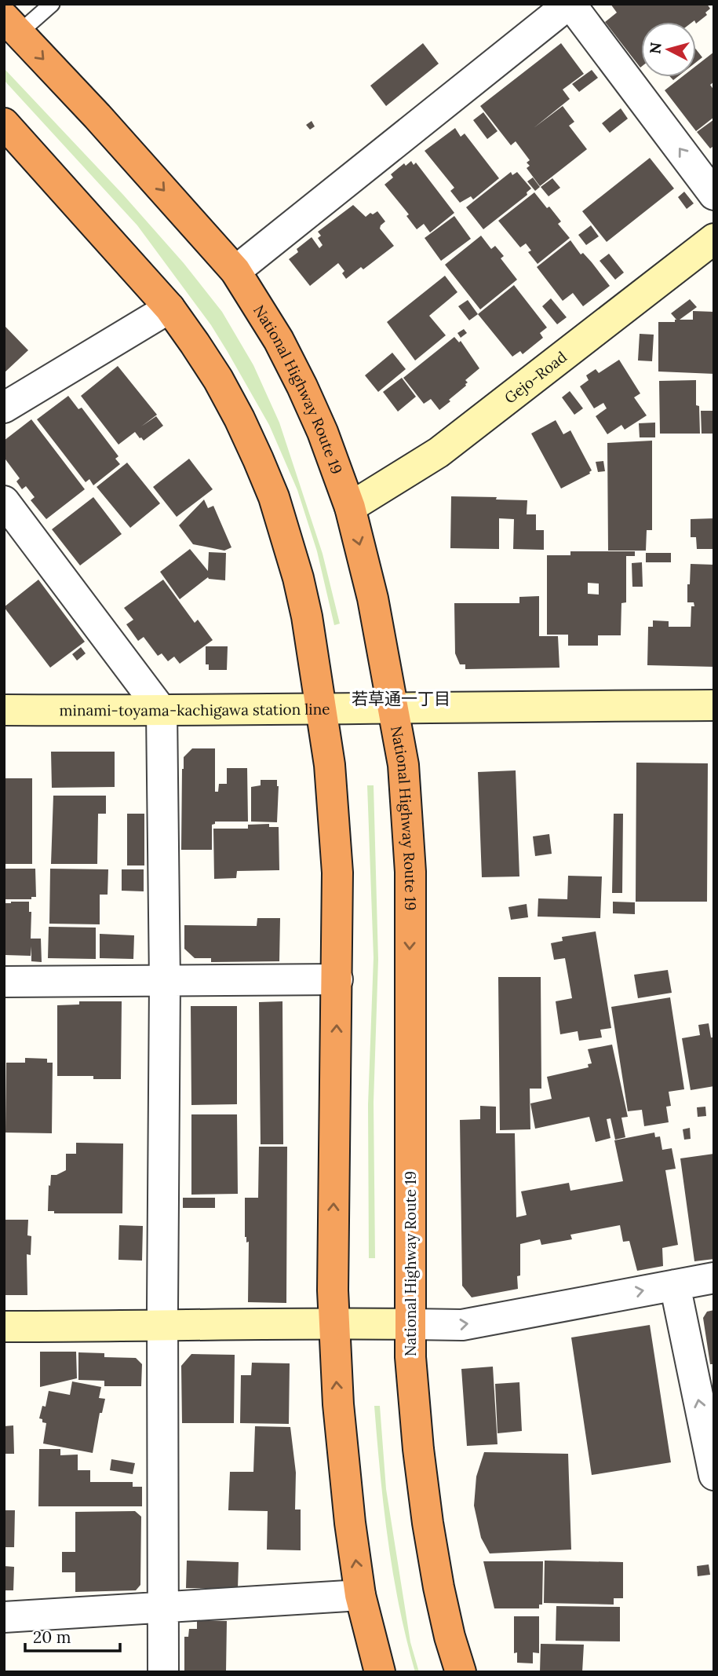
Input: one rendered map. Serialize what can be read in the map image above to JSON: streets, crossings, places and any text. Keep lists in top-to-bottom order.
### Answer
{
  "streets": {
    "highway": ["National Highway Route 19"],
    "street": ["Gejo-Road", "minami-toyama-kachigawa station line"]
  },
  "crossings": [
    ["Gejo-Road", "National Highway Route 19"],
    ["National Highway Route 19", "minami-toyama-kachigawa station line"]
  ],
  "districts": ["若草通一丁目"],
  "scale_bar": "20 m",
  "north": "left"
}
